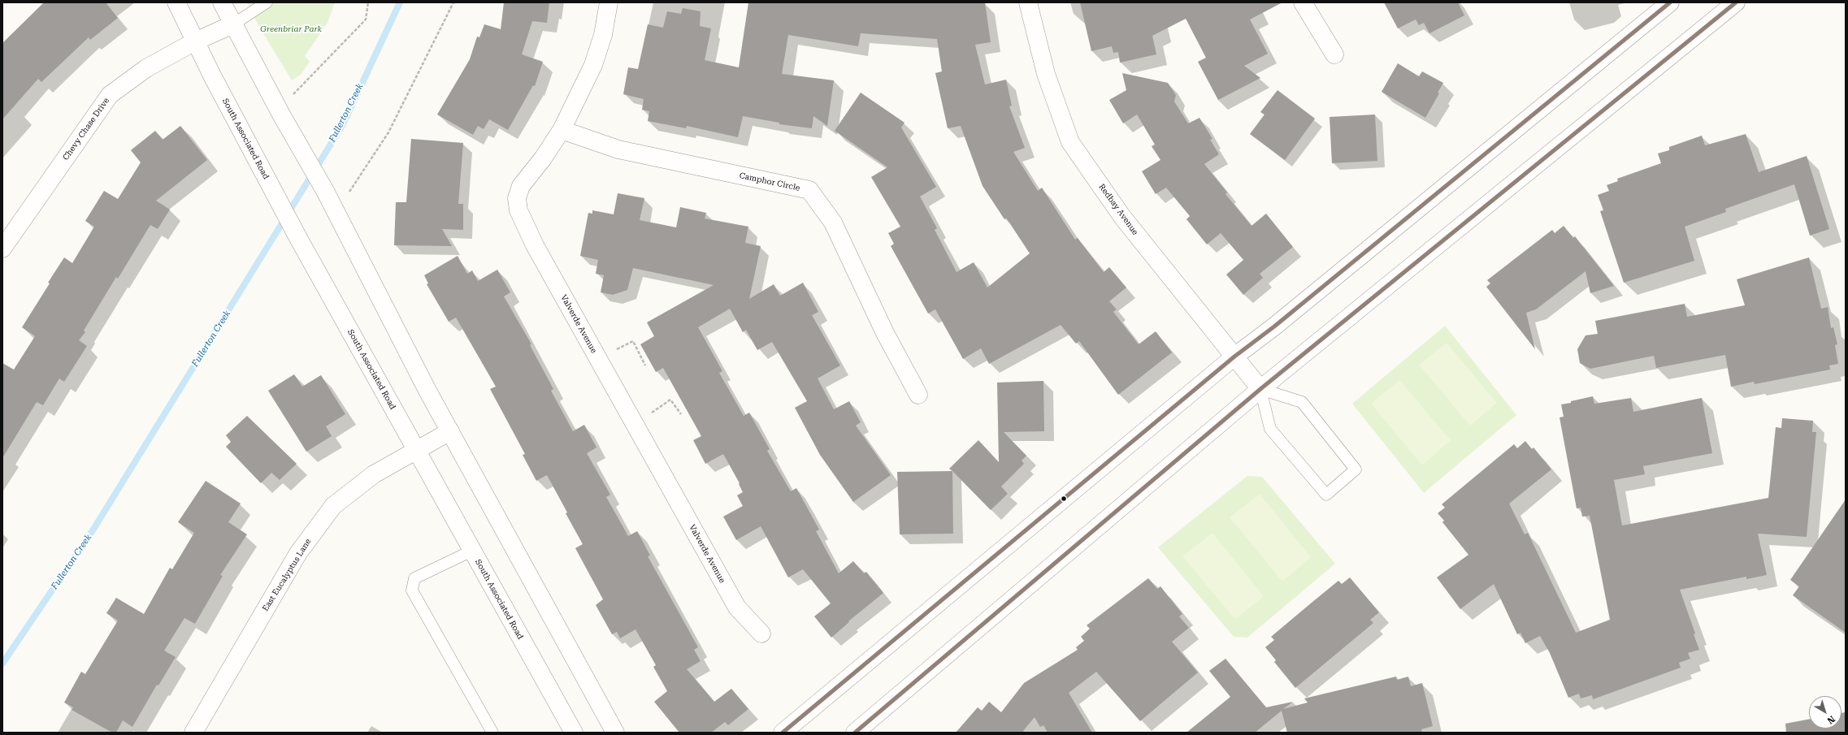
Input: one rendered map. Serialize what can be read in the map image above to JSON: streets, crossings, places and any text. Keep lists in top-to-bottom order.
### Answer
{
  "streets": {
    "street": [
      "Chevy Chase Drive",
      "South Associated Road",
      "Camphor Circle",
      "Redbay Avenue",
      "Valverde Avenue",
      "East Eucalyptus Lane"
    ]
  },
  "crossings": [
    ["Chevy Chase Drive", "South Associated Road"],
    ["South Associated Road", "East Eucalyptus Lane"],
    ["Camphor Circle", "Valverde Avenue"]
  ],
  "water": ["Fullerton Creek"],
  "parks": ["Greenbriar Park"],
  "north": "bottom right"
}
